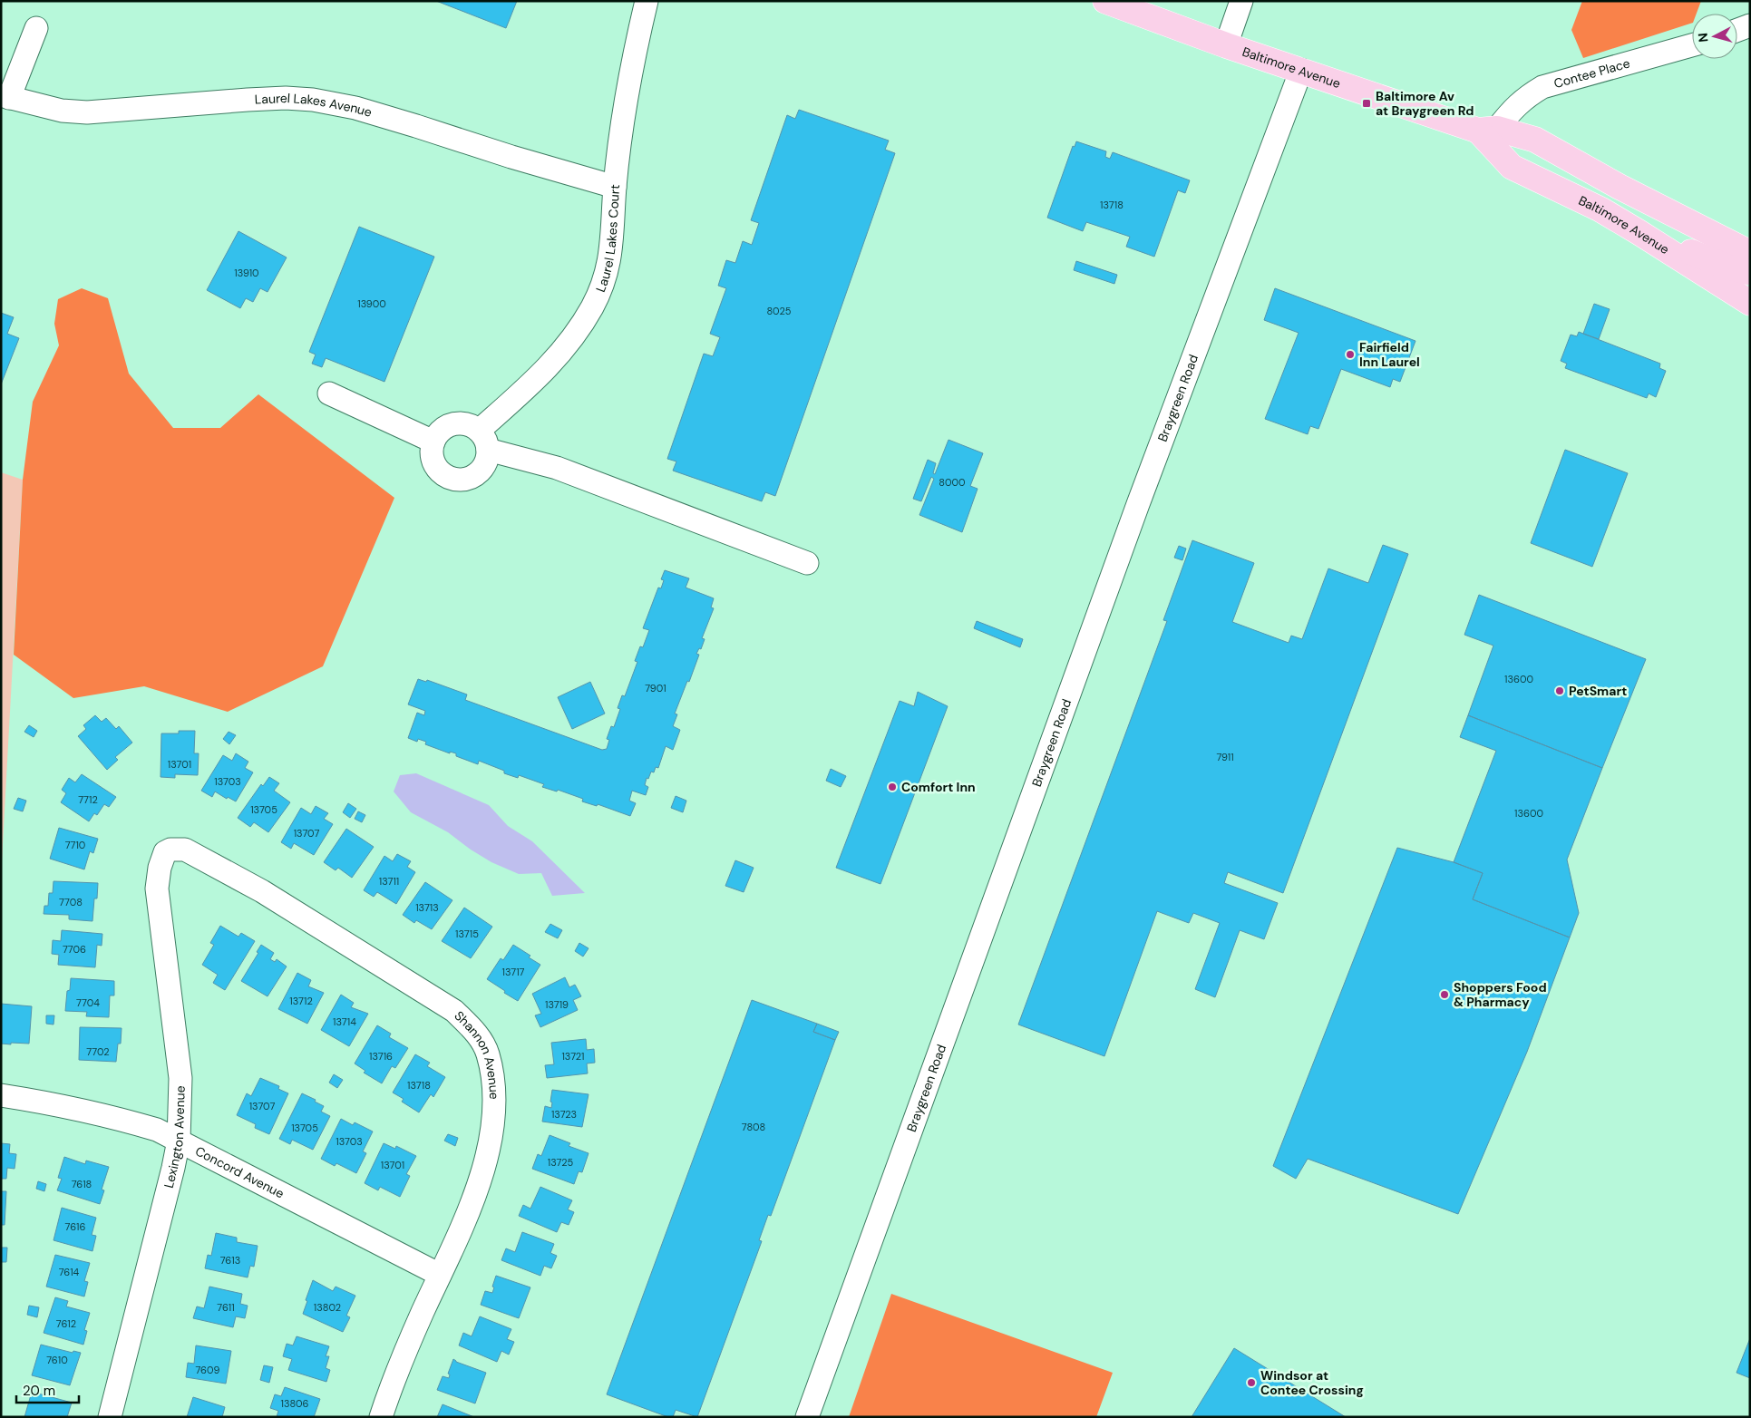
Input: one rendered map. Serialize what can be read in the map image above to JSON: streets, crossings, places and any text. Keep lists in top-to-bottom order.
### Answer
{
  "streets": {
    "main road": ["Baltimore Avenue"],
    "street": [
      "Contee Place",
      "Laurel Lakes Avenue",
      "Laurel Lakes Court",
      "Braygreen Road",
      "Shannon Avenue",
      "Lexington Avenue",
      "Concord Avenue"
    ]
  },
  "crossings": [
    ["Baltimore Avenue", "Contee Place"],
    ["Baltimore Avenue", "Braygreen Road"],
    ["Laurel Lakes Avenue", "Laurel Lakes Court"],
    ["Shannon Avenue", "Lexington Avenue"],
    ["Shannon Avenue", "Concord Avenue"],
    ["Lexington Avenue", "Concord Avenue"]
  ],
  "places": {
    "transit": ["Baltimore Av at Braygreen Rd"],
    "other": [
      "Fairfield Inn Laurel",
      "PetSmart",
      "Comfort Inn",
      "Shoppers Food & Pharmacy",
      "Windsor at Contee Crossing"
    ]
  },
  "house_numbers": [
    "13718",
    "13910",
    "13900",
    "8025",
    "8000",
    "13600",
    "7901",
    "7911",
    "13701",
    "13703",
    "7712",
    "13705",
    "13600",
    "13707",
    "7710",
    "13711",
    "7708",
    "13713",
    "13715",
    "7706",
    "13717",
    "13712",
    "7704",
    "13719",
    "13714",
    "7702",
    "13716",
    "13721",
    "13718",
    "13707",
    "13723",
    "7808",
    "13705",
    "13703",
    "13725",
    "13701",
    "7618",
    "7616",
    "7613",
    "7614",
    "7611",
    "13802",
    "7612",
    "7610",
    "7609",
    "13806"
  ],
  "scale_bar": "20 m",
  "north": "left"
}
